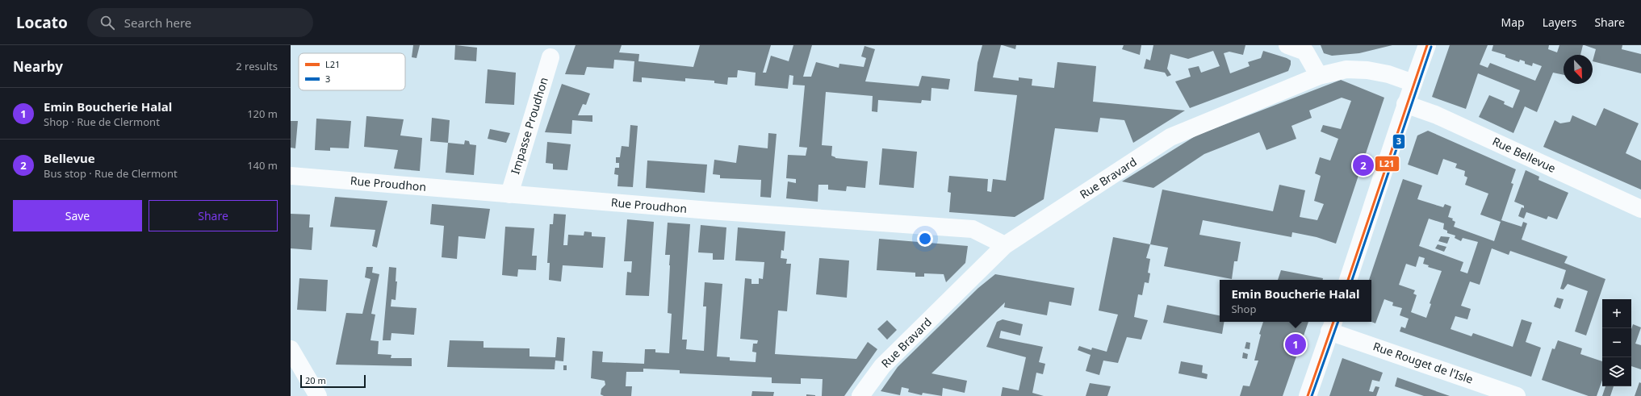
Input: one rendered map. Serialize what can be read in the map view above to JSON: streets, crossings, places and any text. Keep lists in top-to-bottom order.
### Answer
{
  "streets": {
    "street": [
      "Impasse Proudhon",
      "Rue Bellevue",
      "Rue Bravard",
      "Rue Proudhon",
      "Rue Rouget de l'Isle"
    ]
  },
  "crossings": [
    ["Impasse Proudhon", "Rue Proudhon"],
    ["Rue Bravard", "Rue Proudhon"]
  ],
  "lines": ["transit line L21", "transit line 3"],
  "legend": ["L21", "3"],
  "scale_bar": "20 m",
  "north": "bottom right",
  "page": {
    "header": "Locato",
    "search": "Search here",
    "nav": ["Map", "Layers", "Share"],
    "heading": ["Nearby", "2 results"],
    "list": [
      {
        "mark": "1",
        "name": "Emin Boucherie Halal",
        "note": "Shop · Rue de Clermont",
        "value": "120 m"
      },
      {
        "mark": "2",
        "name": "Bellevue",
        "note": "Bus stop · Rue de Clermont",
        "value": "140 m"
      }
    ],
    "pins": ["2", "1"],
    "buttons": ["Save", "Share"],
    "popup": ["Emin Boucherie Halal", "Shop"],
    "map_buttons": ["+", "−"],
    "scale": "20 m"
  }
}
